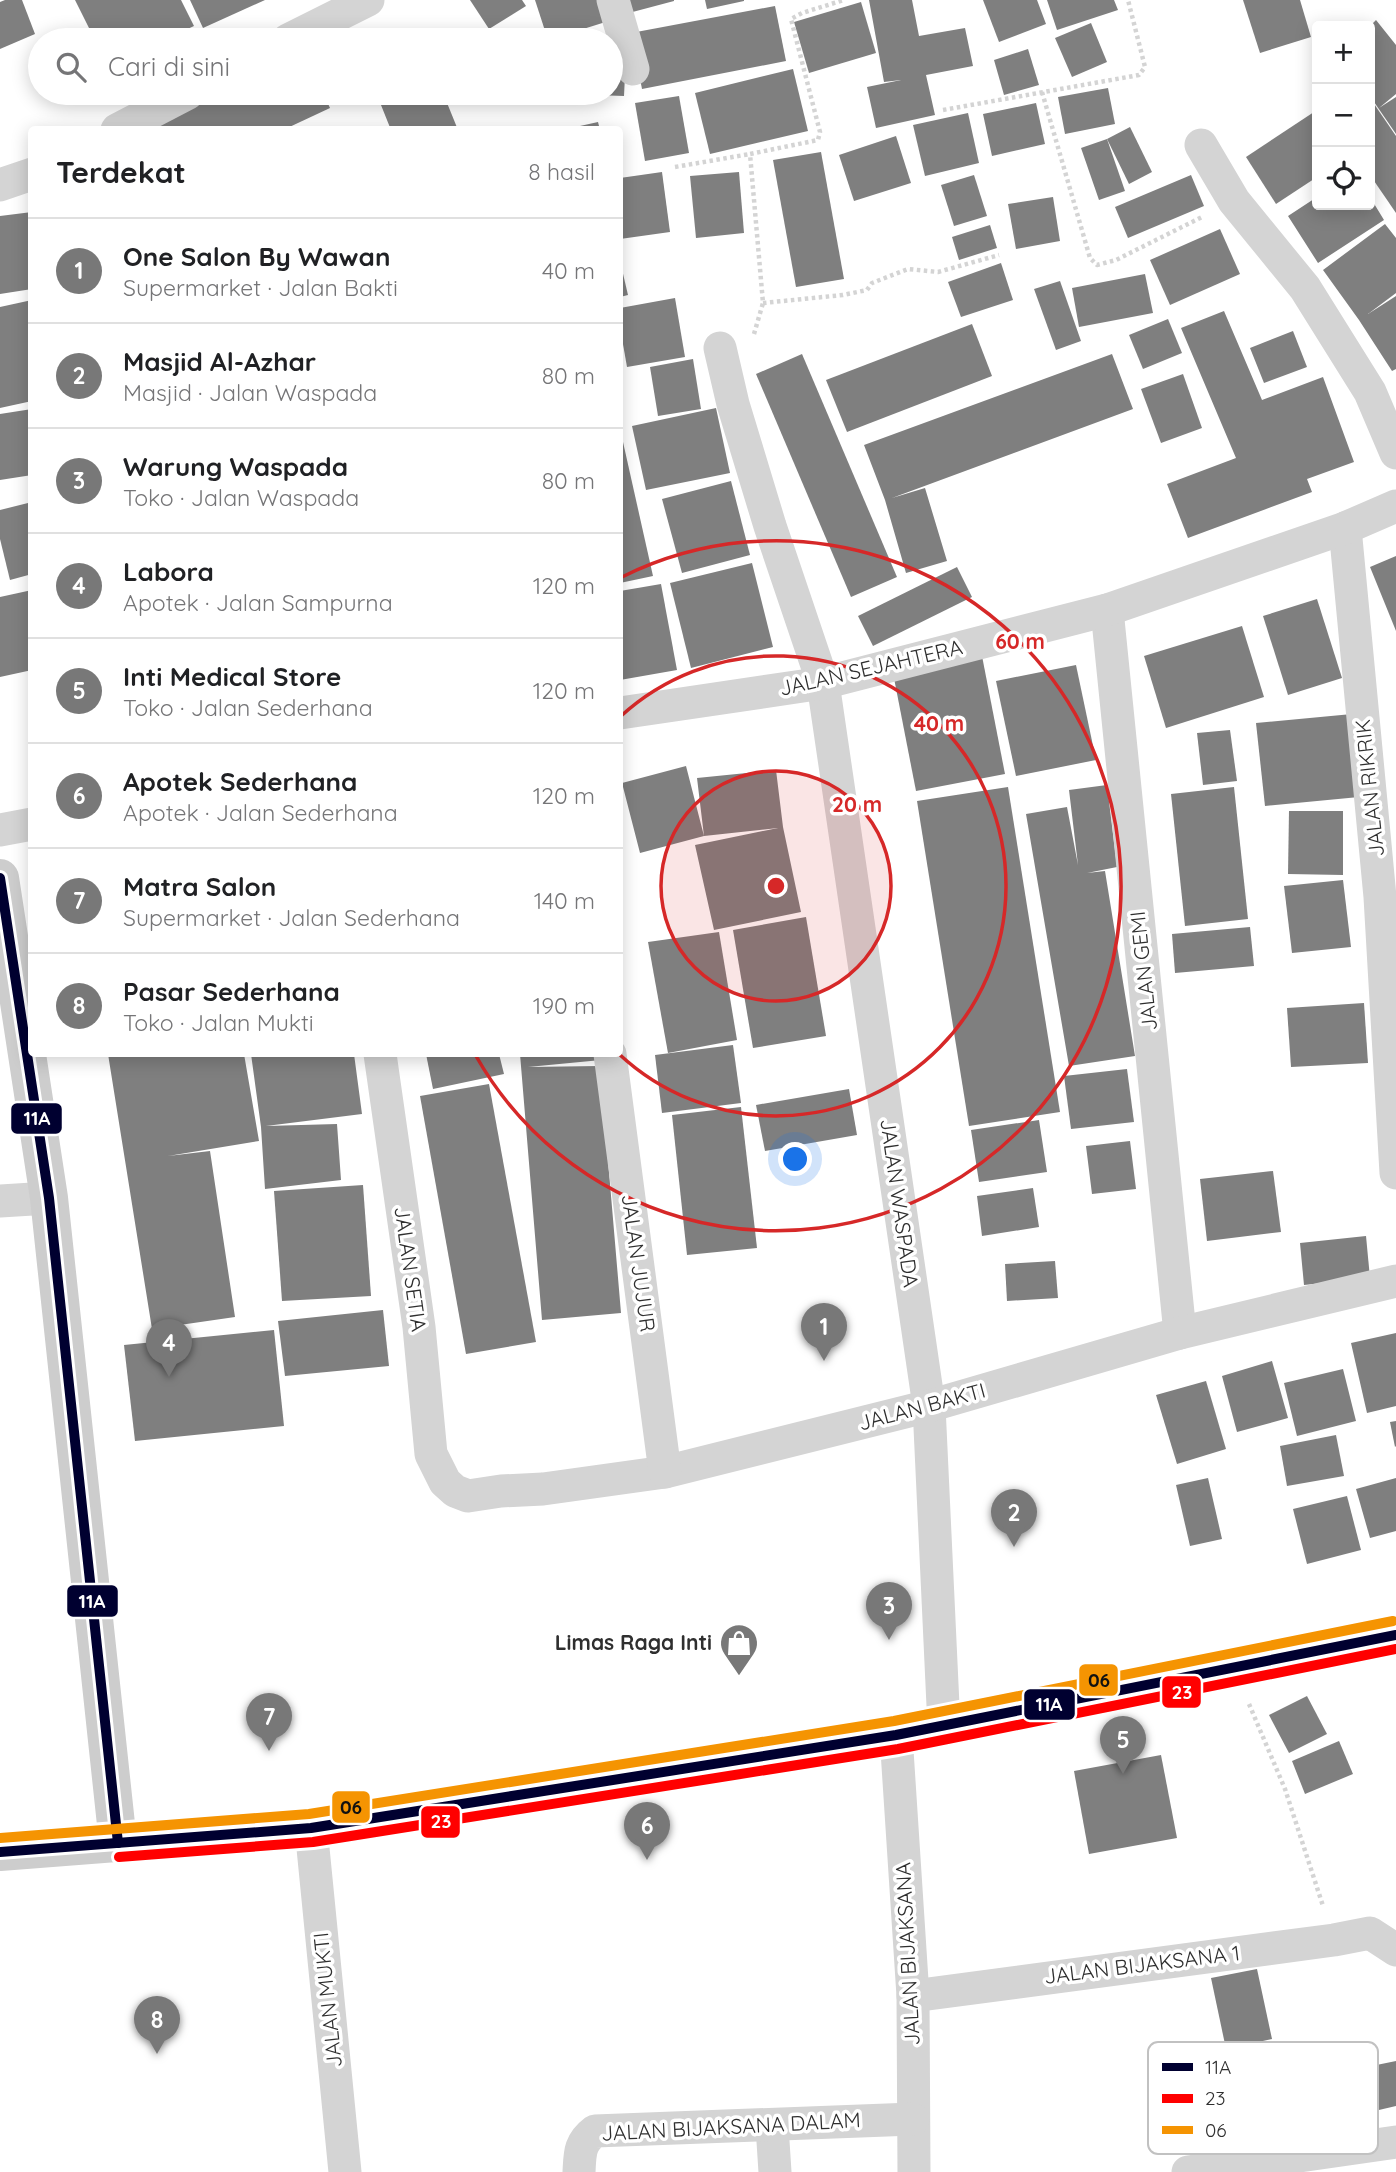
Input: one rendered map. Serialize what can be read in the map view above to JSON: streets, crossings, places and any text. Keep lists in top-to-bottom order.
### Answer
{
  "streets": {
    "street": [
      "JALAN SEJAHTERA",
      "JALAN RIKRIK",
      "JALAN GEMI",
      "JALAN WASPADA",
      "JALAN JUJUR",
      "JALAN SETIA",
      "JALAN BAKTI",
      "JALAN BIJAKSANA",
      "JALAN BIJAKSANA 1",
      "JALAN MUKTI",
      "JALAN BIJAKSANA DALAM"
    ]
  },
  "crossings": [
    ["JALAN SEJAHTERA", "JALAN RIKRIK"],
    ["JALAN SEJAHTERA", "JALAN GEMI"],
    ["JALAN SEJAHTERA", "JALAN WASPADA"],
    ["JALAN GEMI", "JALAN BAKTI"],
    ["JALAN WASPADA", "JALAN BAKTI"],
    ["JALAN JUJUR", "JALAN BAKTI"],
    ["JALAN SETIA", "JALAN BAKTI"],
    ["JALAN BIJAKSANA", "JALAN BIJAKSANA 1"],
    ["JALAN BIJAKSANA", "JALAN BIJAKSANA DALAM"]
  ],
  "places": {
    "shop": ["Limas Raga Inti"]
  },
  "lines": ["transit line 11A", "transit line 06", "transit line 23"],
  "legend": ["11A", "23", "06"],
  "page": {
    "map_buttons": ["+", "−"],
    "search": "Cari di sini",
    "heading": ["Terdekat", "8 hasil"],
    "list": [
      {
        "mark": "1",
        "name": "One Salon By Wawan",
        "note": "Supermarket · Jalan Bakti",
        "value": "40 m"
      },
      {
        "mark": "2",
        "name": "Masjid Al-Azhar",
        "note": "Masjid · Jalan Waspada",
        "value": "80 m"
      },
      {
        "mark": "3",
        "name": "Warung Waspada",
        "note": "Toko · Jalan Waspada",
        "value": "80 m"
      },
      {
        "mark": "4",
        "name": "Labora",
        "note": "Apotek · Jalan Sampurna",
        "value": "120 m"
      },
      {
        "mark": "5",
        "name": "Inti Medical Store",
        "note": "Toko · Jalan Sederhana",
        "value": "120 m"
      },
      {
        "mark": "6",
        "name": "Apotek Sederhana",
        "note": "Apotek · Jalan Sederhana",
        "value": "120 m"
      },
      {
        "mark": "7",
        "name": "Matra Salon",
        "note": "Supermarket · Jalan Sederhana",
        "value": "140 m"
      },
      {
        "mark": "8",
        "name": "Pasar Sederhana",
        "note": "Toko · Jalan Mukti",
        "value": "190 m"
      }
    ],
    "pins": [
      "1",
      "4",
      "2",
      "3",
      "7",
      "5",
      "6",
      "8"
    ]
  },
  "rings": ["60 m", "40 m", "20 m"]
}
